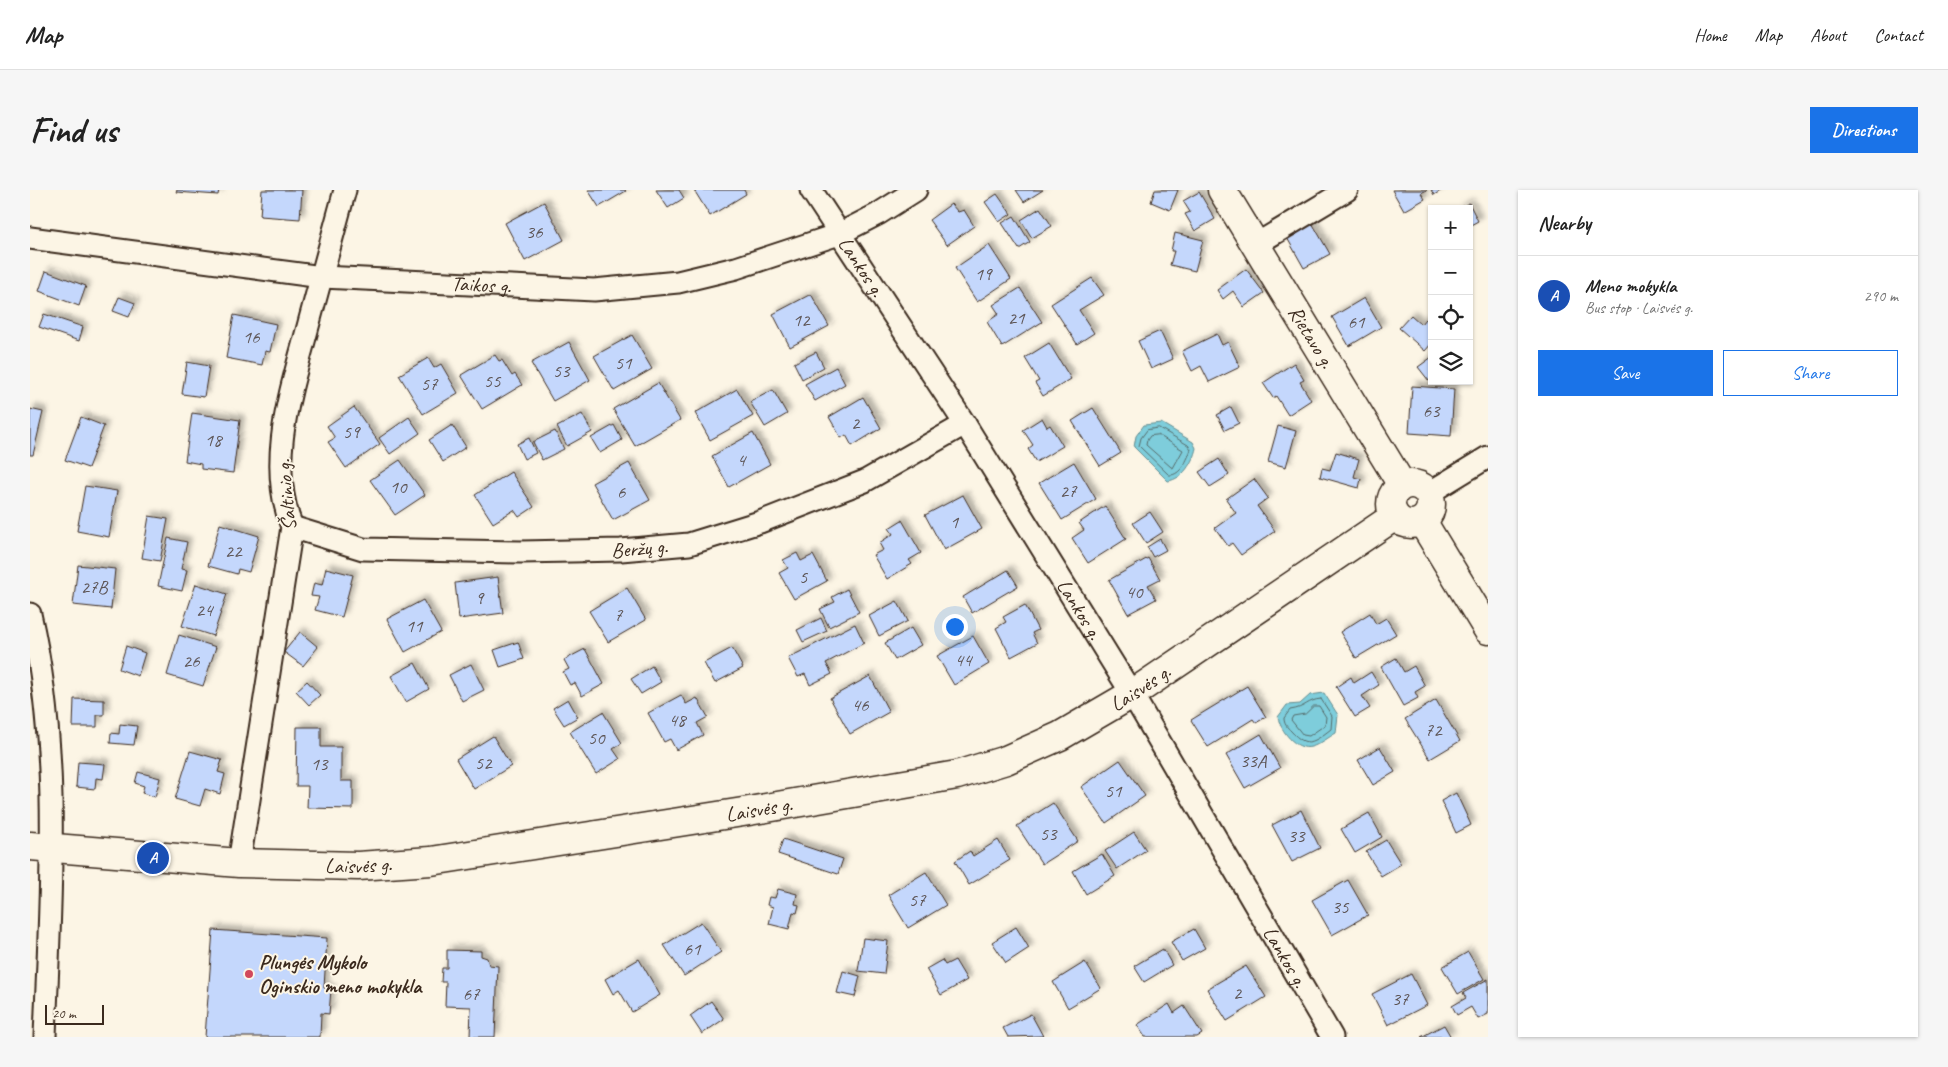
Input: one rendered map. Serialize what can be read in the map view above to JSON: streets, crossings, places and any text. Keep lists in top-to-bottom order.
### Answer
{
  "streets": {
    "street": [
      "Lankos g.",
      "Taikos g.",
      "Rietavo g.",
      "Šaltinio g.",
      "Beržų g.",
      "Laisvės g."
    ]
  },
  "crossings": [
    ["Lankos g.", "Taikos g."],
    ["Lankos g.", "Beržų g."],
    ["Lankos g.", "Laisvės g."],
    ["Taikos g.", "Šaltinio g."],
    ["Rietavo g.", "Laisvės g."],
    ["Šaltinio g.", "Beržų g."],
    ["Šaltinio g.", "Laisvės g."]
  ],
  "places": ["Plungės Mykolo Oginskio meno mokykla"],
  "house_numbers": [
    "36",
    "19",
    "21",
    "12",
    "61",
    "16",
    "51",
    "53",
    "55",
    "57",
    "63",
    "2",
    "59",
    "18",
    "4",
    "10",
    "27",
    "6",
    "1",
    "22",
    "5",
    "27B",
    "40",
    "9",
    "24",
    "7",
    "11",
    "44",
    "26",
    "46",
    "48",
    "72",
    "50",
    "33A",
    "52",
    "13",
    "51",
    "53",
    "33",
    "57",
    "35",
    "61",
    "2",
    "67",
    "37"
  ],
  "scale_bar": "20 m",
  "page": {
    "header": "Map",
    "nav": [
      "Home",
      "Map",
      "About",
      "Contact"
    ],
    "buttons": [
      "Directions",
      ["Save", "Share"]
    ],
    "title": "Find us",
    "heading": "Nearby",
    "map_buttons": ["+", "−"],
    "list": [
      {
        "mark": "A",
        "name": "Meno mokykla",
        "note": "Bus stop · Laisvės g.",
        "value": "290 m"
      }
    ],
    "pins": "A",
    "scale": "20 m"
  }
}
